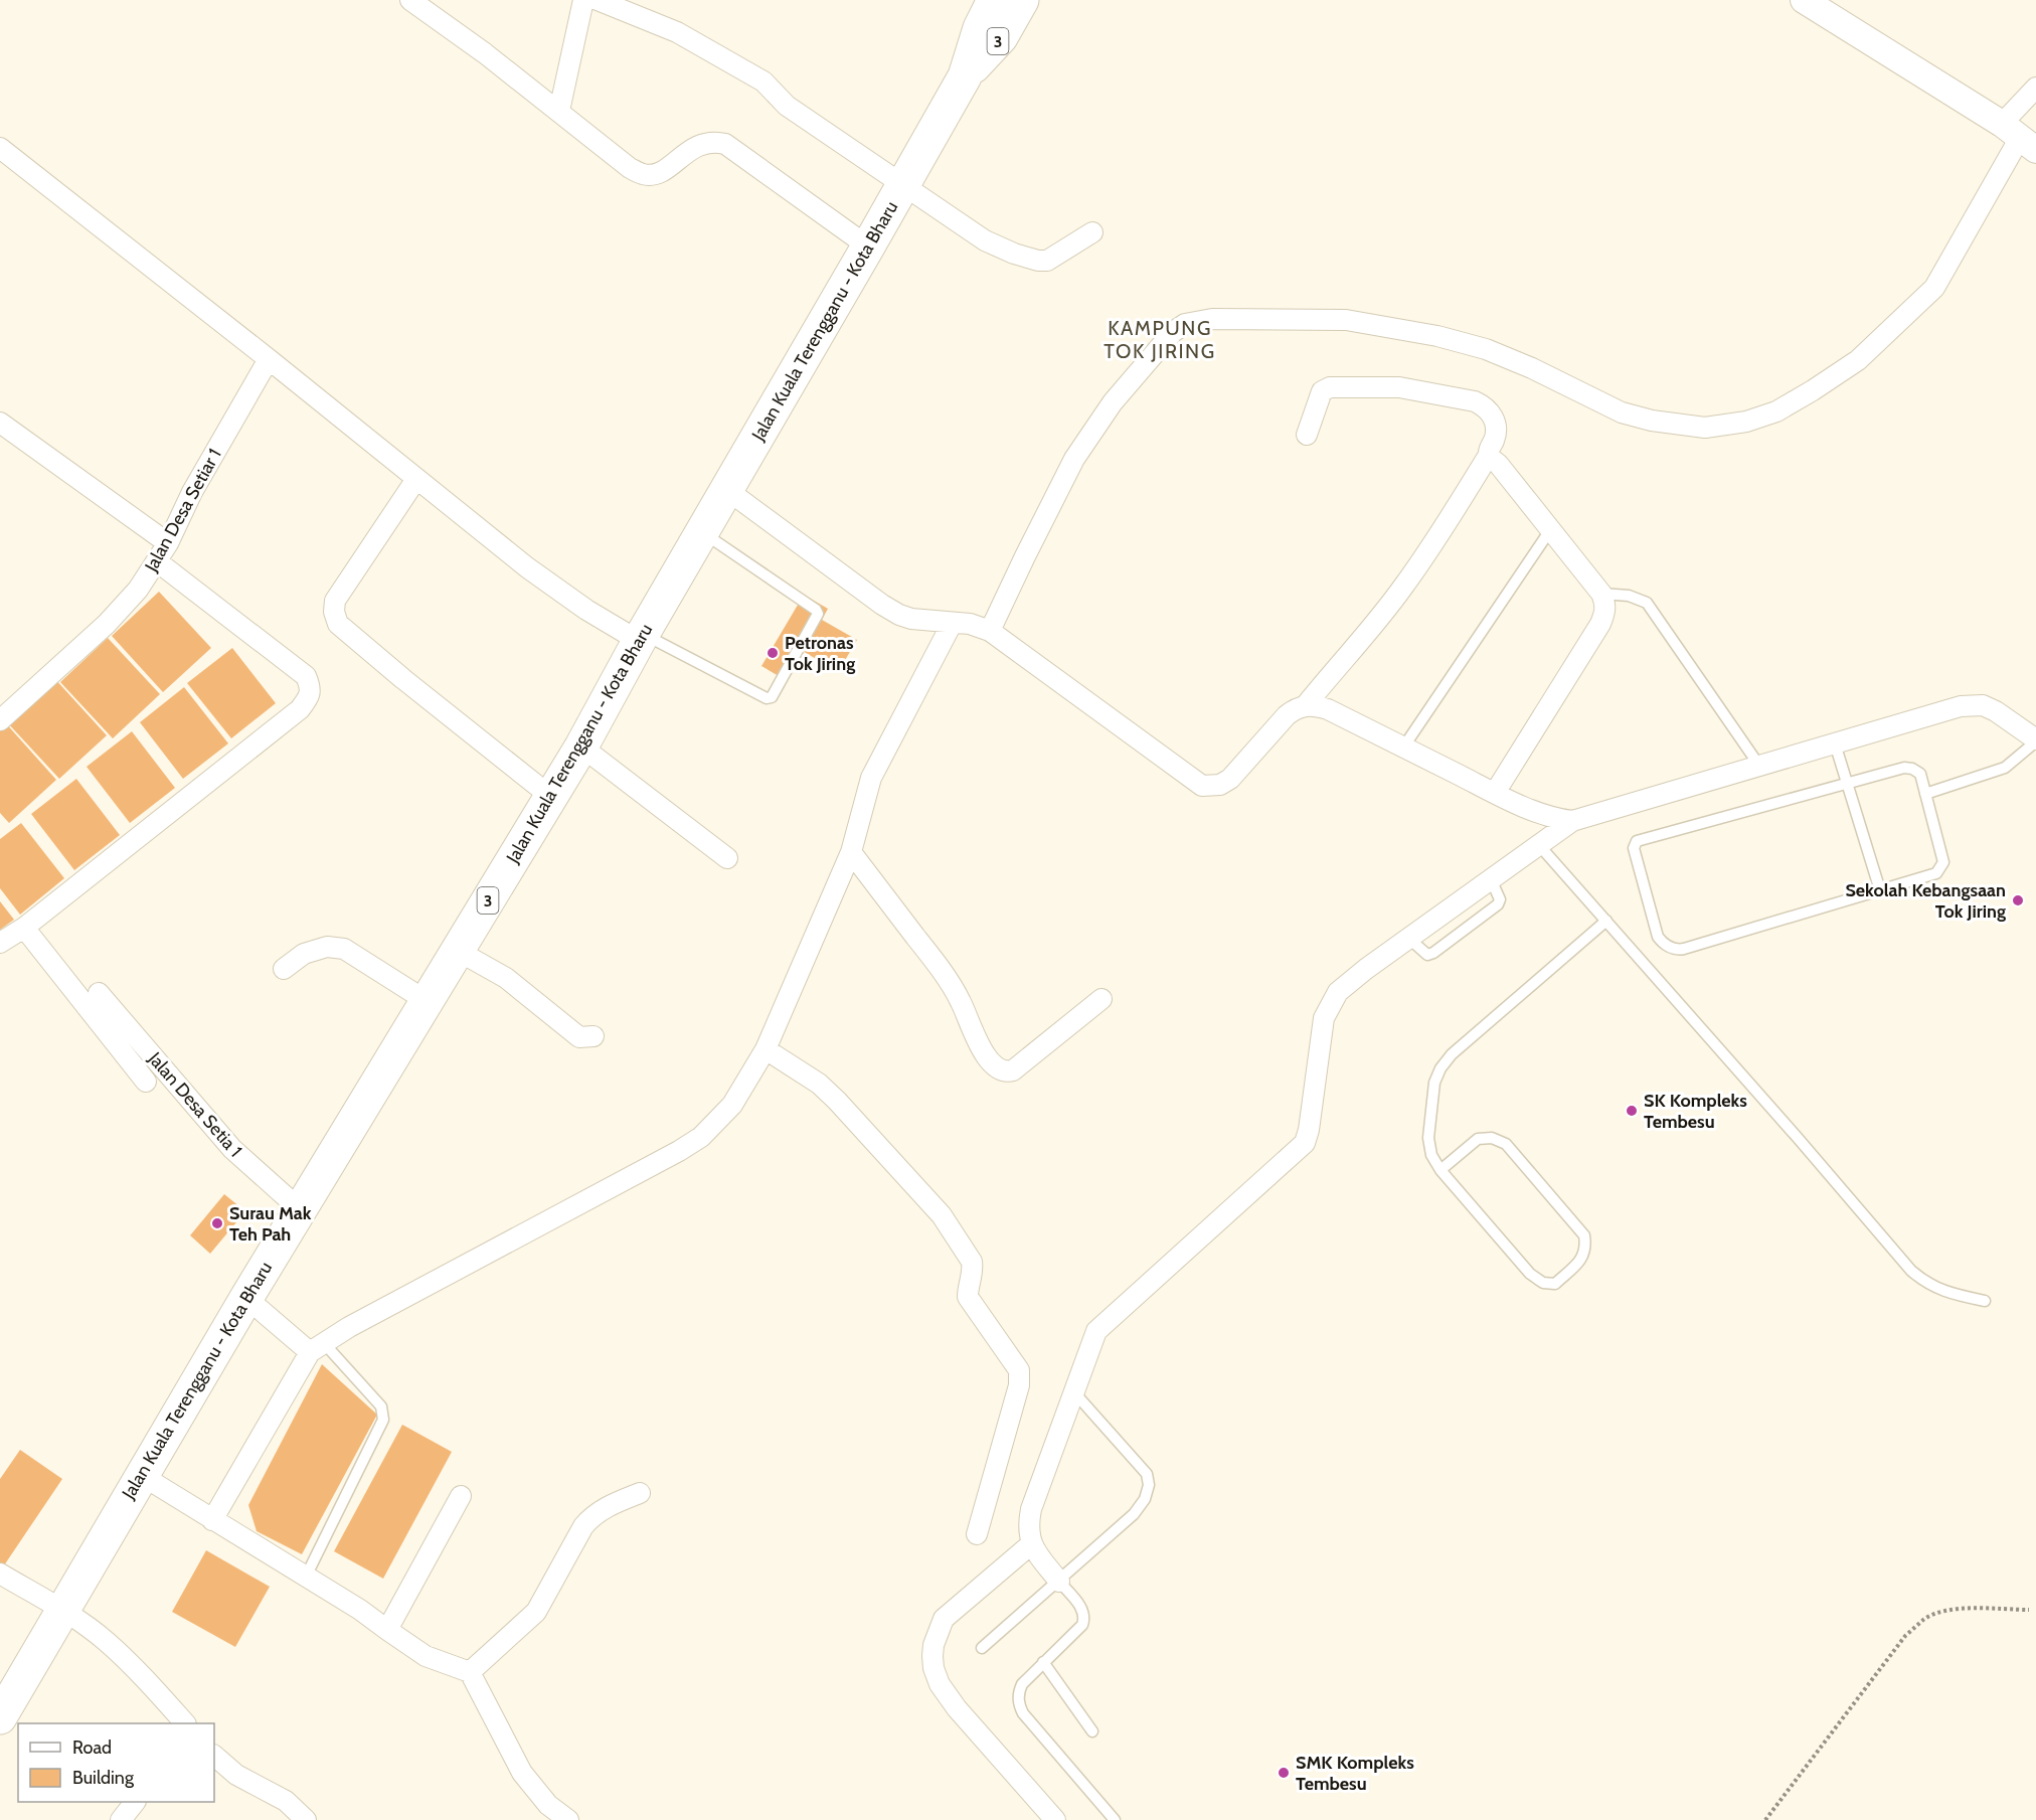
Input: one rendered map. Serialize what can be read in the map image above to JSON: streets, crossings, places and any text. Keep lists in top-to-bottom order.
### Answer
{
  "streets": {
    "highway": ["3", "Jalan Kuala Terengganu - Kota Bharu"],
    "street": ["Jalan Desa Setiar 1", "Jalan Desa Setia 1"]
  },
  "crossings": [
    ["3", "Jalan Kuala Terengganu - Kota Bharu"],
    ["Jalan Kuala Terengganu - Kota Bharu", "Jalan Desa Setia 1"]
  ],
  "districts": ["KAMPUNG TOK JIRING"],
  "places": [
    "Petronas Tok Jiring",
    "Sekolah Kebangsaan Tok Jiring",
    "SK Kompleks Tembesu",
    "Surau Mak Teh Pah",
    "SMK Kompleks Tembesu"
  ],
  "legend": ["Road", "Building"]
}
